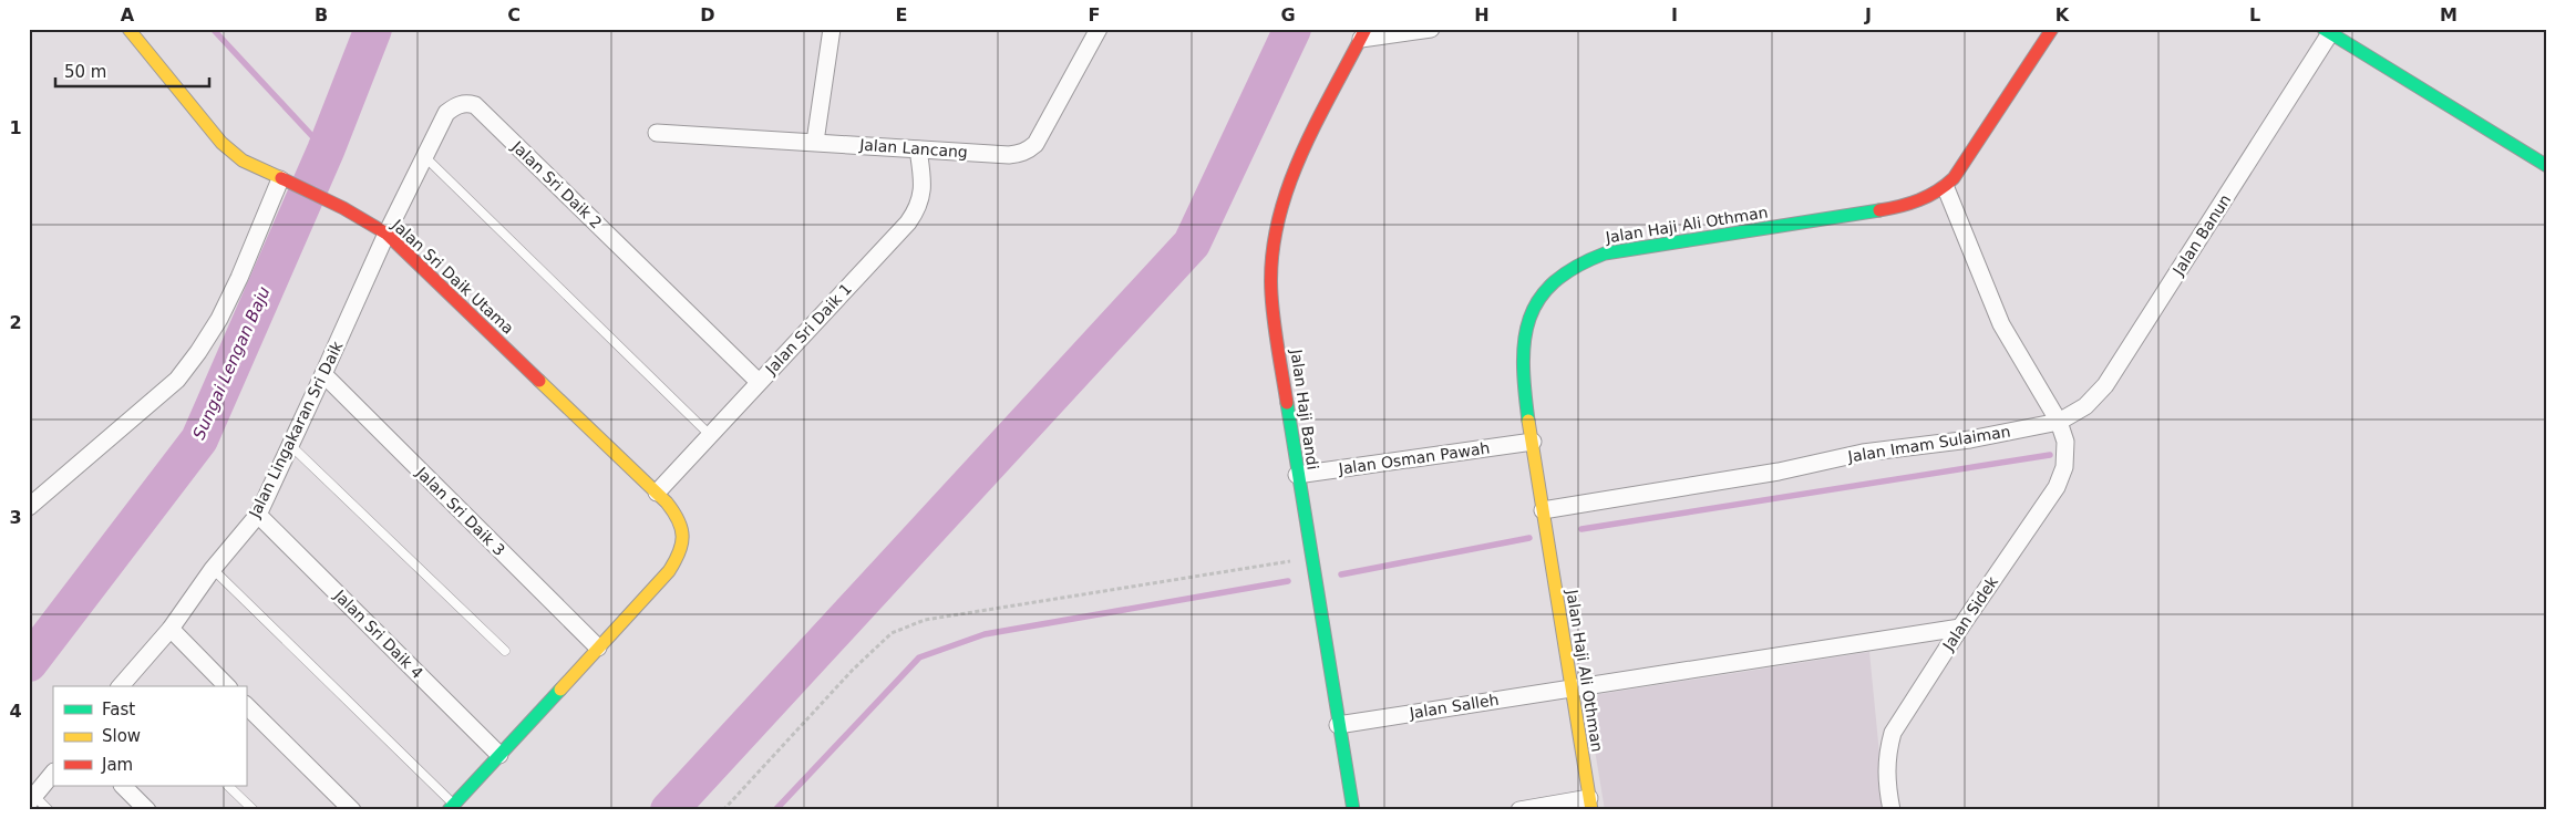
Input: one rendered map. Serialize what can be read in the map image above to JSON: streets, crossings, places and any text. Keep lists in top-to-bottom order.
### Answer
{
  "streets": {
    "street": [
      "Jalan Lancang",
      "Jalan Sri Daik 2",
      "Jalan Haji Ali Othman",
      "Jalan Banun",
      "Jalan Sri Daik Utama",
      "Jalan Sri Daik 1",
      "Jalan Haji Bandi",
      "Jalan Lingakaran Sri Daik",
      "Jalan Imam Sulaiman",
      "Jalan Osman Pawah",
      "Jalan Sri Daik 3",
      "Jalan Sidek",
      "Jalan Sri Daik 4",
      "Jalan Salleh"
    ]
  },
  "crossings": [
    ["Jalan Lancang", "Jalan Sri Daik 1"],
    ["Jalan Sri Daik 2", "Jalan Sri Daik Utama"],
    ["Jalan Sri Daik 2", "Jalan Sri Daik 1"],
    ["Jalan Sri Daik 2", "Jalan Lingakaran Sri Daik"],
    ["Jalan Haji Ali Othman", "Jalan Imam Sulaiman"],
    ["Jalan Haji Ali Othman", "Jalan Osman Pawah"],
    ["Jalan Haji Ali Othman", "Jalan Salleh"],
    ["Jalan Banun", "Jalan Imam Sulaiman"],
    ["Jalan Banun", "Jalan Sidek"],
    ["Jalan Sri Daik Utama", "Jalan Sri Daik 1"],
    ["Jalan Sri Daik Utama", "Jalan Lingakaran Sri Daik"],
    ["Jalan Sri Daik Utama", "Jalan Sri Daik 3"],
    ["Jalan Haji Bandi", "Jalan Osman Pawah"],
    ["Jalan Haji Bandi", "Jalan Salleh"],
    ["Jalan Lingakaran Sri Daik", "Jalan Sri Daik 3"],
    ["Jalan Lingakaran Sri Daik", "Jalan Sri Daik 4"],
    ["Jalan Imam Sulaiman", "Jalan Sidek"],
    ["Jalan Sidek", "Jalan Salleh"]
  ],
  "water": ["Sungai Lengan Baju"],
  "legend": ["Fast", "Slow", "Jam"],
  "scale_bar": "50 m",
  "grid": {
    "columns": [
      "A",
      "B",
      "C",
      "D",
      "E",
      "F",
      "G",
      "H",
      "I",
      "J",
      "K",
      "L",
      "M"
    ],
    "rows": [
      "1",
      "2",
      "3",
      "4"
    ]
  }
}
